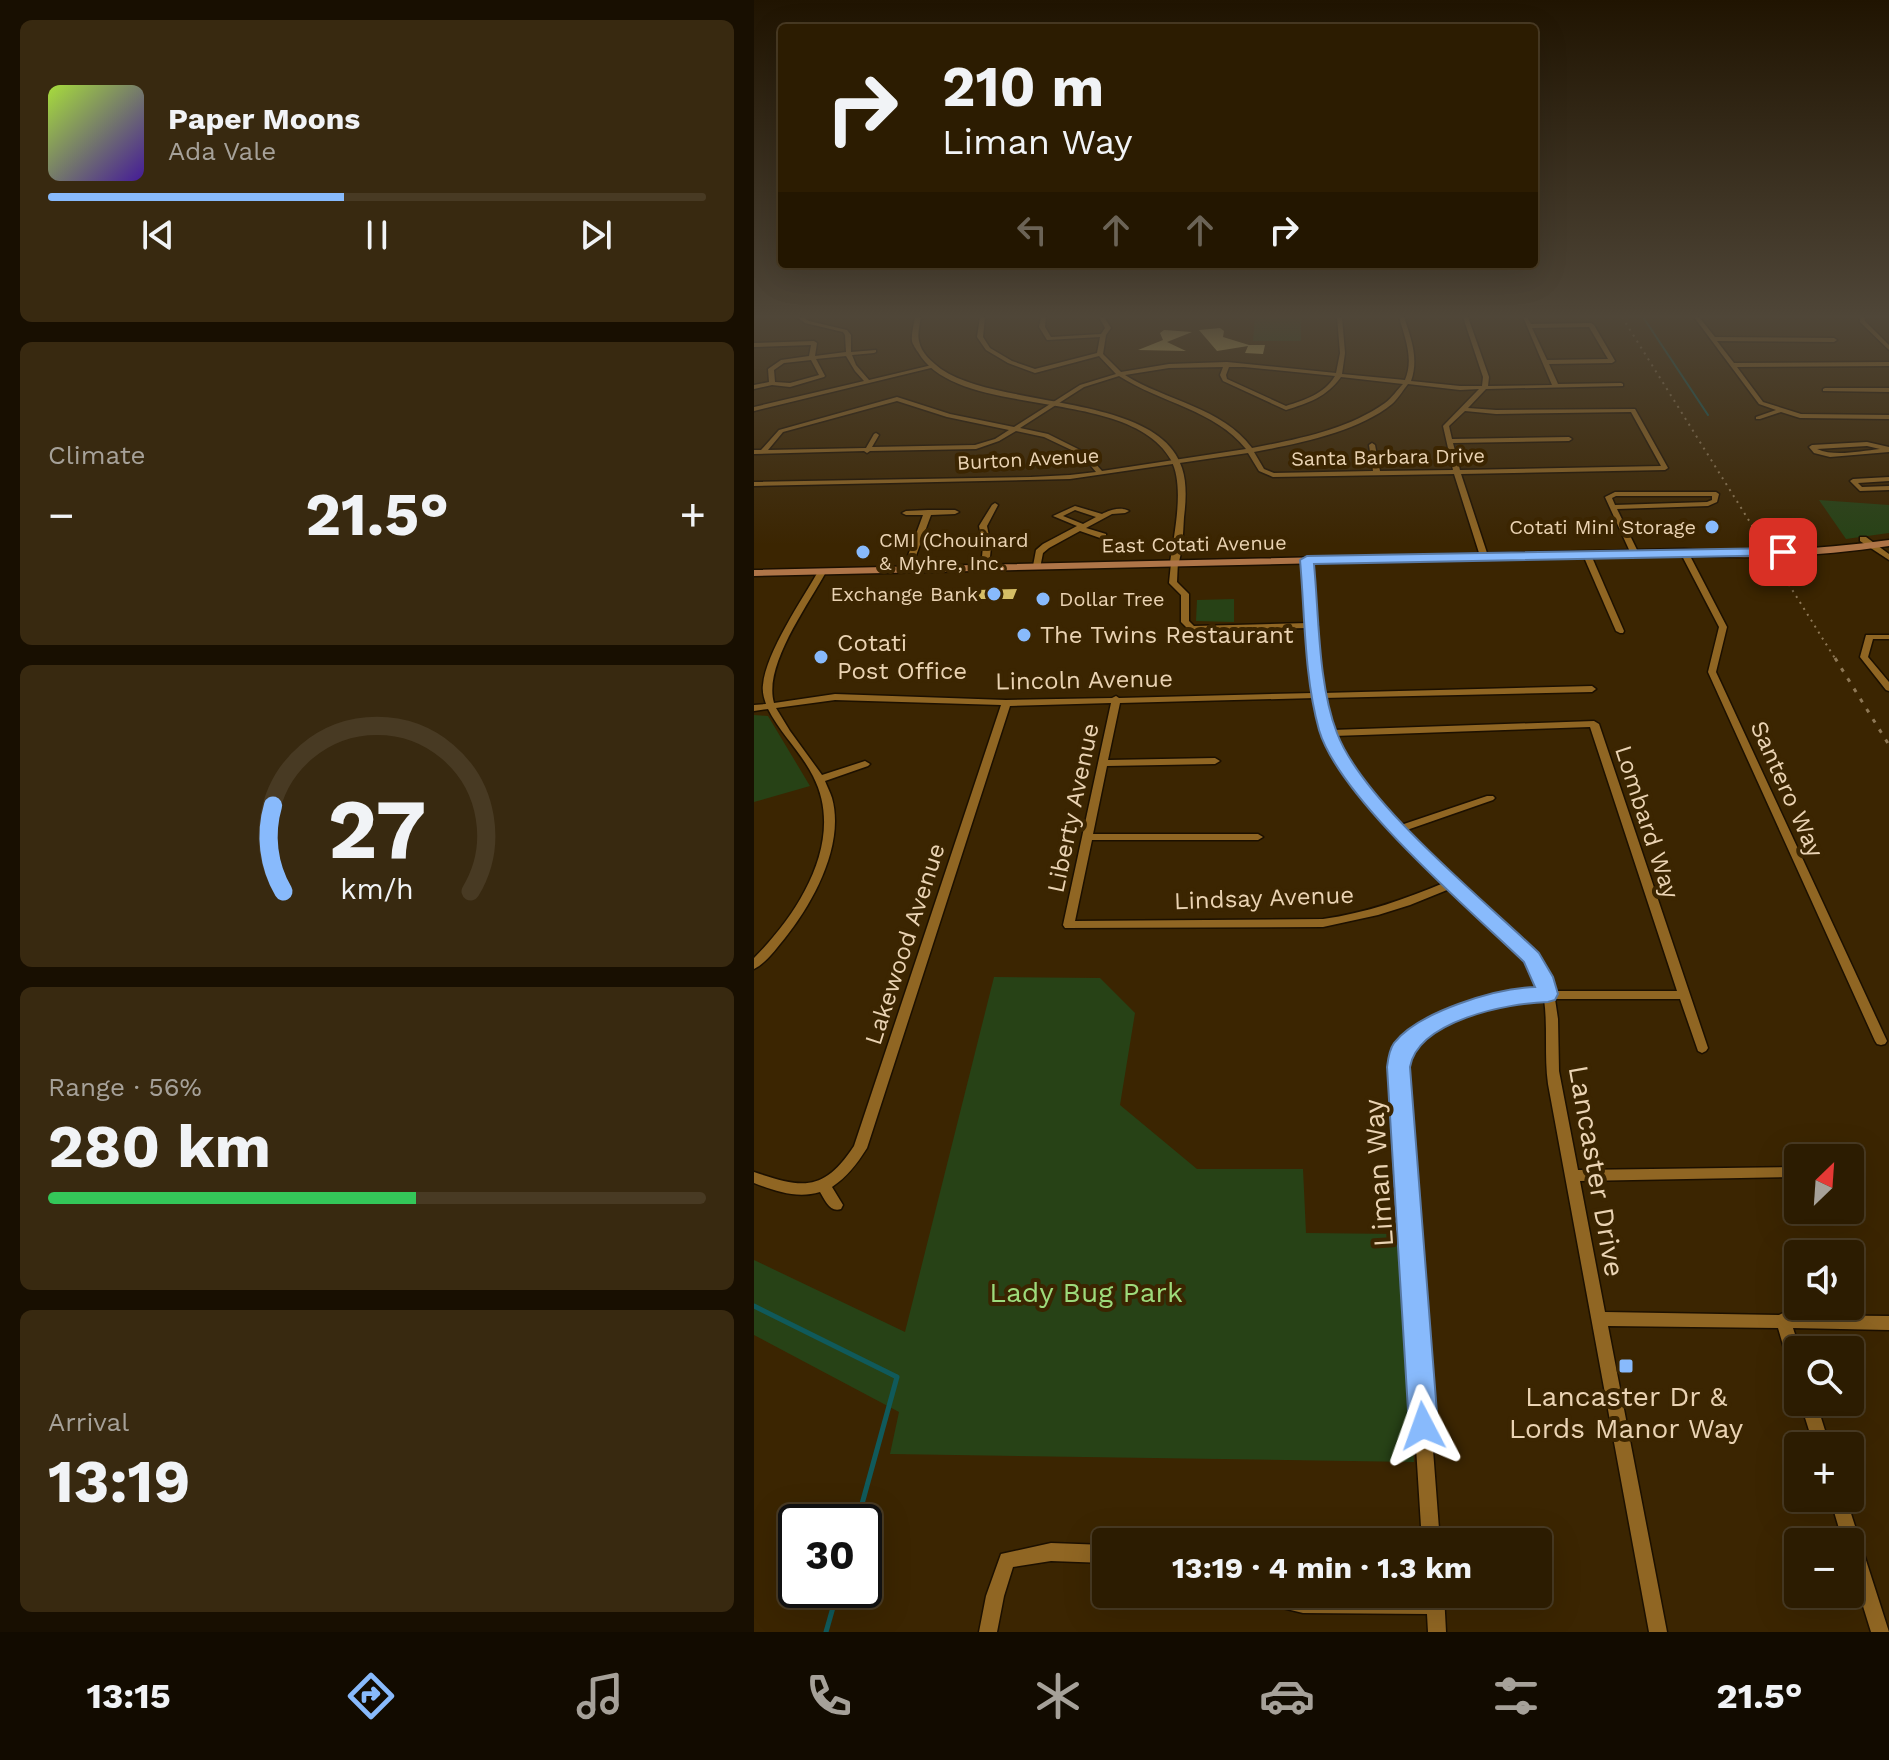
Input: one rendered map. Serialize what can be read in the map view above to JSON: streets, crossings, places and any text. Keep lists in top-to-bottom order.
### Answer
{
  "streets": {
    "main road": ["East Cotati Avenue"],
    "street": [
      "Santa Barbara Drive",
      "Burton Avenue",
      "Lincoln Avenue",
      "Santero Way",
      "Liberty Avenue",
      "Lombard Way",
      "Lindsay Avenue",
      "Lakewood Avenue",
      "Lancaster Drive",
      "Liman Way"
    ]
  },
  "crossings": [
    ["Santa Barbara Drive", "Burton Avenue"],
    ["East Cotati Avenue", "Santero Way"],
    ["East Cotati Avenue", "Lancaster Drive"],
    ["Lincoln Avenue", "Liberty Avenue"],
    ["Lincoln Avenue", "Lakewood Avenue"],
    ["Lincoln Avenue", "Lancaster Drive"],
    ["Liberty Avenue", "Lindsay Avenue"],
    ["Lombard Way", "Lancaster Drive"],
    ["Lombard Way", "Liman Way"],
    ["Lindsay Avenue", "Lancaster Drive"],
    ["Lancaster Drive", "Liman Way"]
  ],
  "parks": ["Lady Bug Park"],
  "places": {
    "other": [
      "Cotati Mini Storage",
      "CMI (Chouinard & Myhre, Inc.",
      "Exchange Bank",
      "Dollar Tree",
      "The Twins Restaurant",
      "Cotati Post Office"
    ],
    "transit": ["Lancaster Dr & Lords Manor Way"]
  },
  "north": "top right",
  "page": {
    "turn": ["210 m", "Liman Way"],
    "song": ["Paper Moons", "Ada Vale"],
    "tile": [
      "Climate",
      ["Range · 56%", "280 km"],
      ["Arrival", "13:19"]
    ],
    "heat": ["−", "21.5°", "+"],
    "map_buttons": ["+", "−"],
    "limit": "30",
    "trip": "13:19 · 4 min · 1.3 km",
    "tabs": ["13:15", "21.5°"],
    "gauge": ["27", "km/h"]
  }
}
